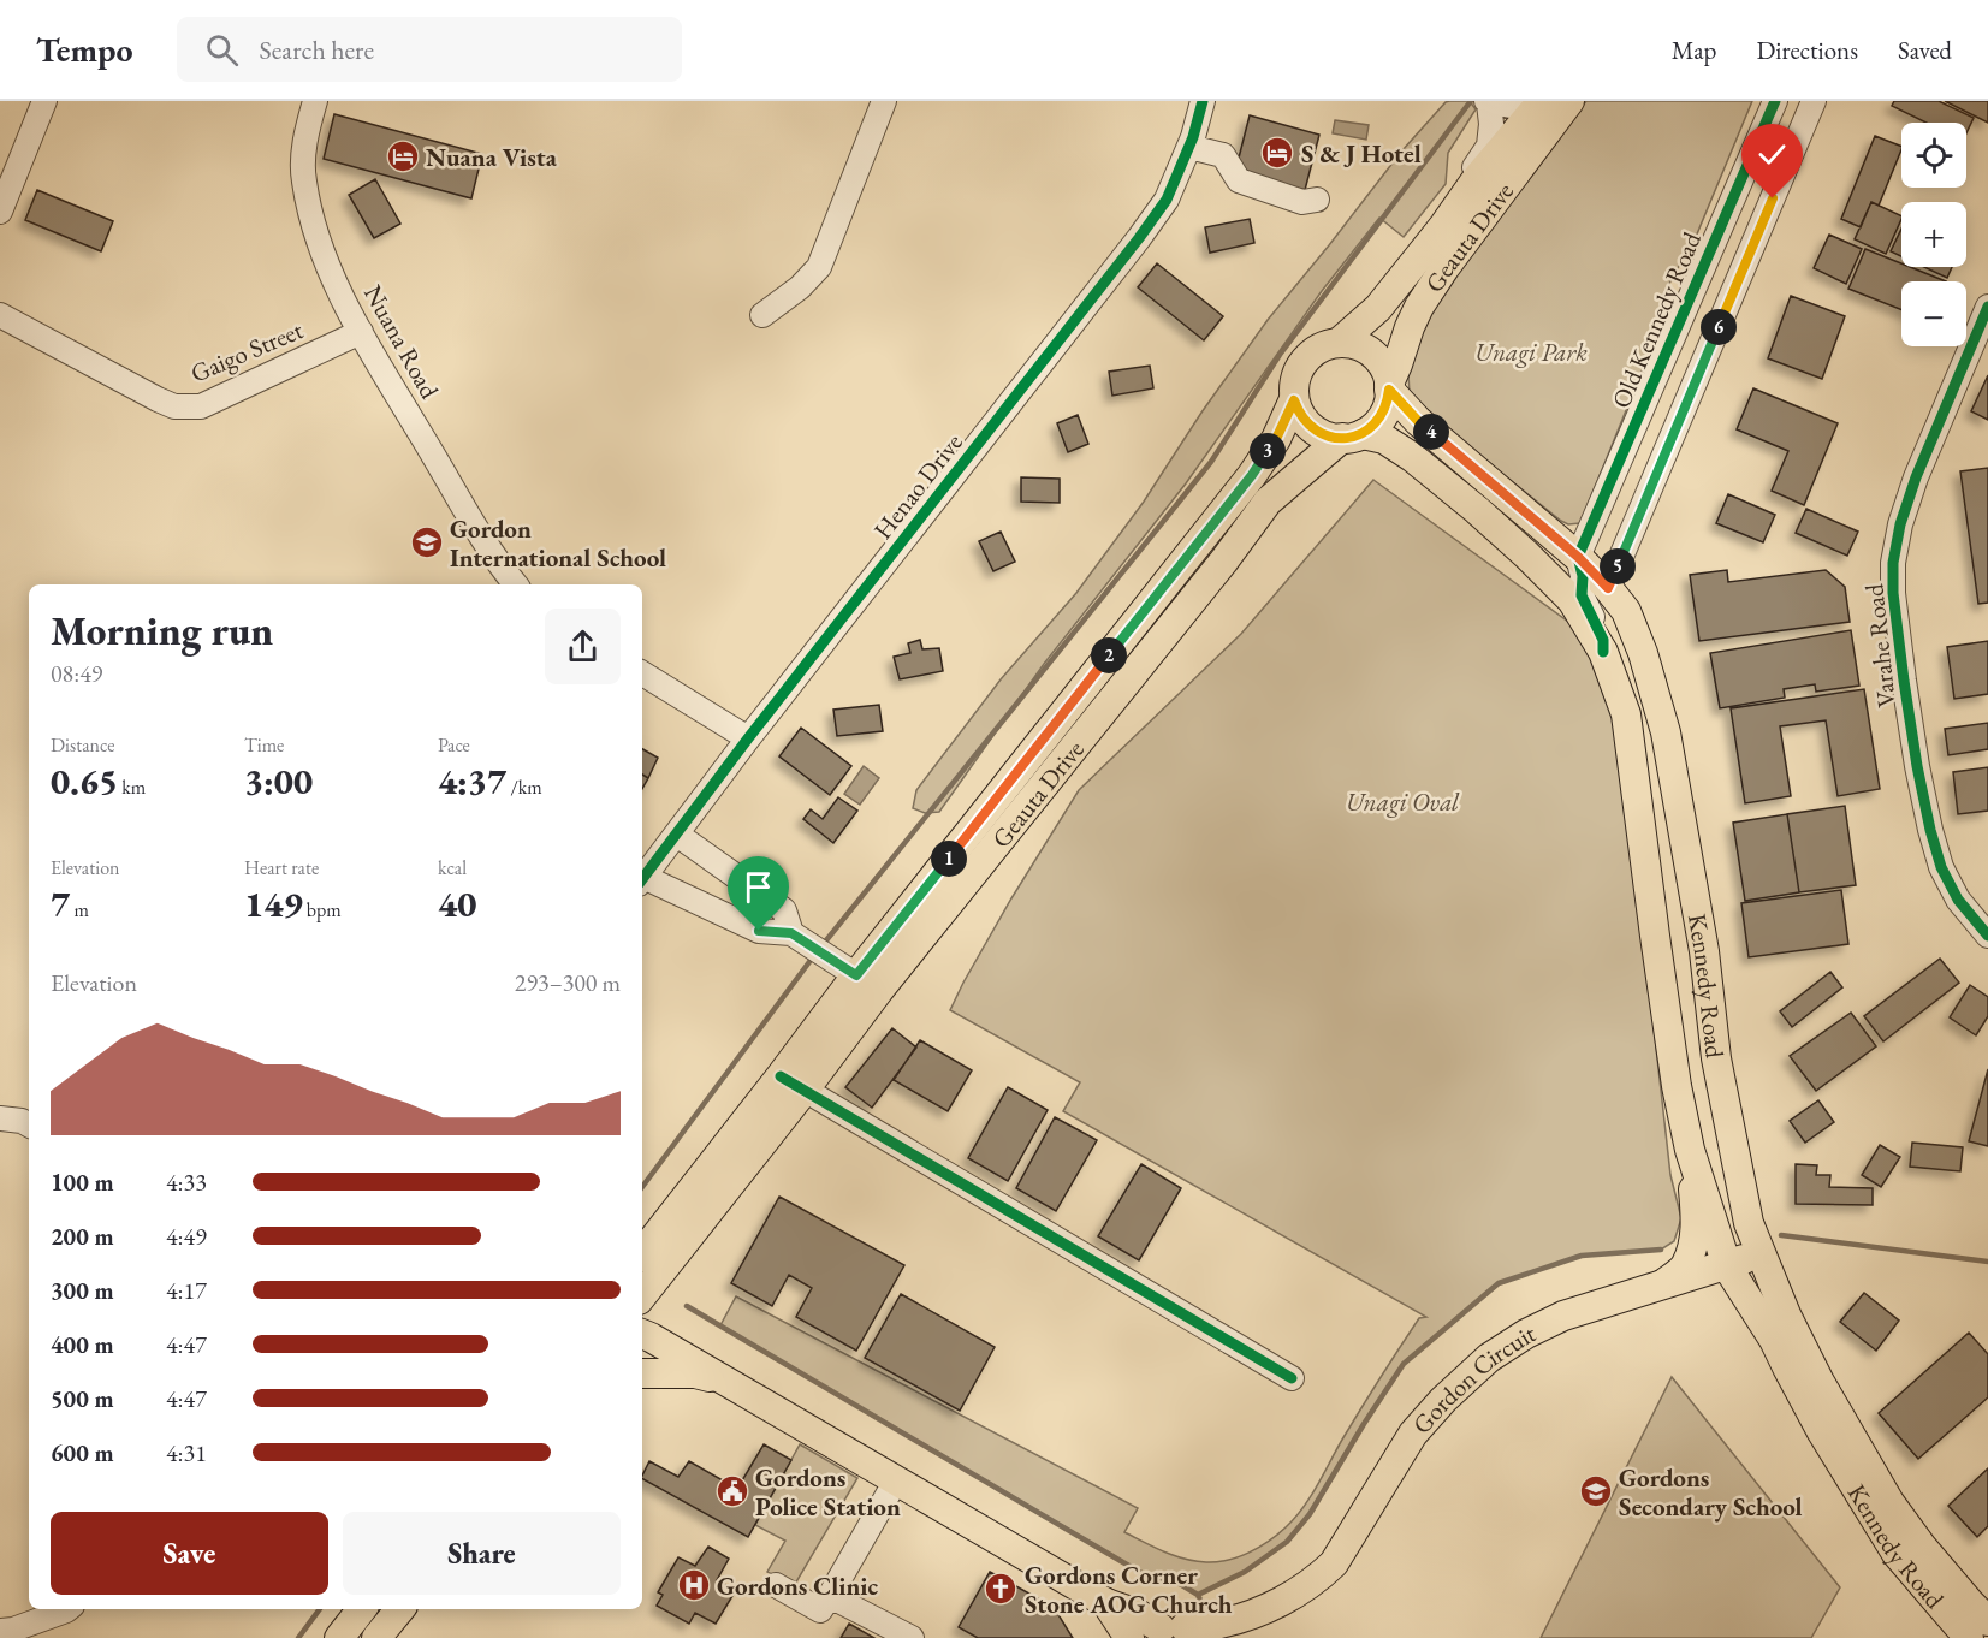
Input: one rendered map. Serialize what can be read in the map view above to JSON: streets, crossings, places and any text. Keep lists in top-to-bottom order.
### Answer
{
  "streets": {
    "main road": ["Geauta Drive", "Kennedy Road", "Gordon Circuit"],
    "street": [
      "Old Kennedy Road",
      "Nuana Road",
      "Gaigo Street",
      "Henao Drive",
      "Varahe Road"
    ]
  },
  "crossings": [
    ["Geauta Drive", "Kennedy Road"],
    ["Old Kennedy Road", "Kennedy Road"],
    ["Nuana Road", "Gaigo Street"],
    ["Kennedy Road", "Gordon Circuit"]
  ],
  "parks": ["Unagi Park", "Unagi Oval"],
  "places": {
    "hotel": ["S & J Hotel", "Nuana Vista"],
    "school or university": ["Gordon International School", "Gordons Secondary School"],
    "public building": ["Gordons Police Station"],
    "hospital": ["Gordons Clinic"],
    "church": ["Gordons Corner Stone AOG Church"]
  },
  "page": {
    "header": "Tempo",
    "search": "Search here",
    "nav": ["Map", "Directions", "Saved"],
    "map_buttons": ["+", "−"],
    "pins": [
      "6",
      "4",
      "3",
      "5",
      "2",
      "1"
    ],
    "heading": ["Morning run", "08:49"],
    "stats": [
      ["Distance", "0.65 km"],
      ["Time", "3:00"],
      ["Pace", "4:37 /km"],
      ["Elevation", "7 m"],
      ["Heart rate", "149 bpm"],
      ["kcal", "40"]
    ],
    "chart": ["Elevation", "293–300 m"],
    "list": [
      {
        "name": "100 m",
        "note": "4:33"
      },
      {
        "name": "200 m",
        "note": "4:49"
      },
      {
        "name": "300 m",
        "note": "4:17"
      },
      {
        "name": "400 m",
        "note": "4:47"
      },
      {
        "name": "500 m",
        "note": "4:47"
      },
      {
        "name": "600 m",
        "note": "4:31"
      }
    ],
    "buttons": ["Save", "Share"]
  }
}
